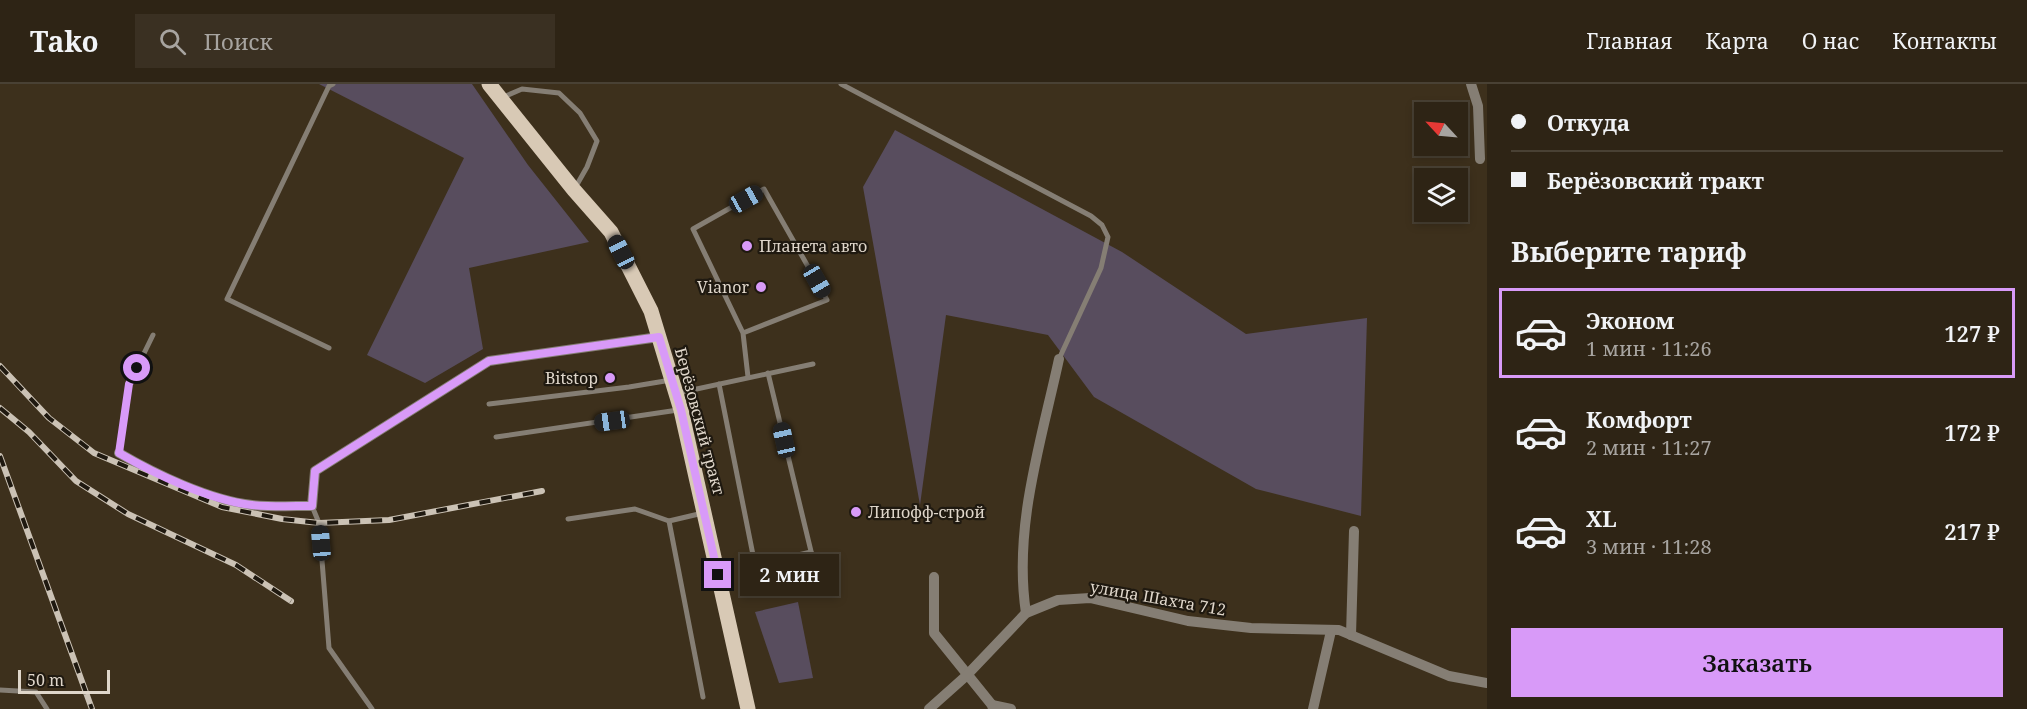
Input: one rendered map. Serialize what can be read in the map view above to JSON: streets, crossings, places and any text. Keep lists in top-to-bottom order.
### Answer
{
  "streets": {
    "main road": ["Берёзовский тракт"],
    "street": ["улица Шахта 712"]
  },
  "places": [
    "Планета авто",
    "Vianor",
    "Bitstop",
    "Липофф-строй"
  ],
  "scale_bar": "50 m",
  "north": "top left",
  "page": {
    "header": "Tako",
    "search": "Поиск",
    "nav": [
      "Главная",
      "Карта",
      "О нас",
      "Контакты"
    ],
    "banner": ["Откуда", "Берёзовский тракт"],
    "heading": "Выберите тариф",
    "list": [
      {
        "name": "Эконом",
        "note": "1 мин · 11:26",
        "value": "127 ₽"
      },
      {
        "name": "Комфорт",
        "note": "2 мин · 11:27",
        "value": "172 ₽"
      },
      {
        "name": "XL",
        "note": "3 мин · 11:28",
        "value": "217 ₽"
      }
    ],
    "bubble": "2 мин",
    "buttons": "Заказать",
    "scale": "50 m"
  }
}
